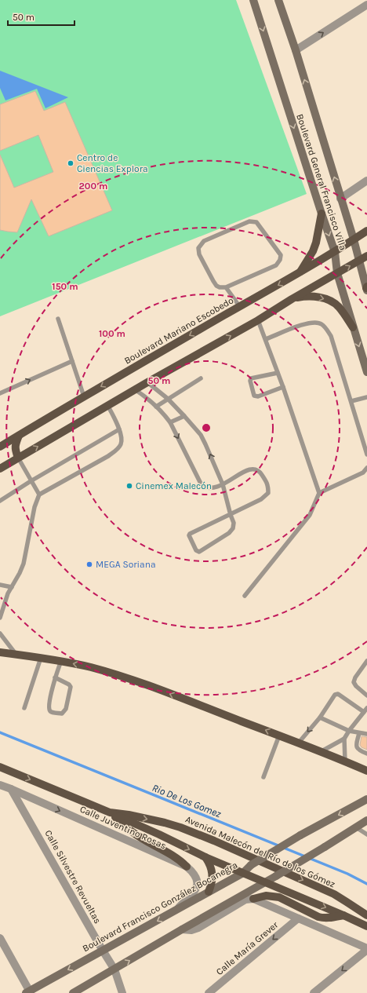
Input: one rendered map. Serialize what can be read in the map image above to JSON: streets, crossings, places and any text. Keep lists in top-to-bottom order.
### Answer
{
  "streets": {
    "main road": [
      "Boulevard General Francisco Villa",
      "Boulevard Mariano Escobedo",
      "Avenida Malecón del Río de los Gómez",
      "Boulevard Francisco González Bocanegra"
    ],
    "street": ["Calle Juventino Rosas", "Calle Silvestre Revueltas", "Calle María Grever"]
  },
  "crossings": [
    ["Boulevard General Francisco Villa", "Boulevard Mariano Escobedo"],
    ["Calle Juventino Rosas", "Calle Silvestre Revueltas"],
    ["Calle Juventino Rosas", "Boulevard Francisco González Bocanegra"],
    ["Calle Silvestre Revueltas", "Boulevard Francisco González Bocanegra"]
  ],
  "one_way": ["Calle Juventino Rosas"],
  "water": ["Rio De Los Gomez"],
  "places": ["Centro de Ciencias Explora", "Cinemex Malecón", "MEGA Soriana"],
  "scale_bar": "50 m",
  "rings": [
    "200 m",
    "150 m",
    "100 m",
    "50 m"
  ]
}
